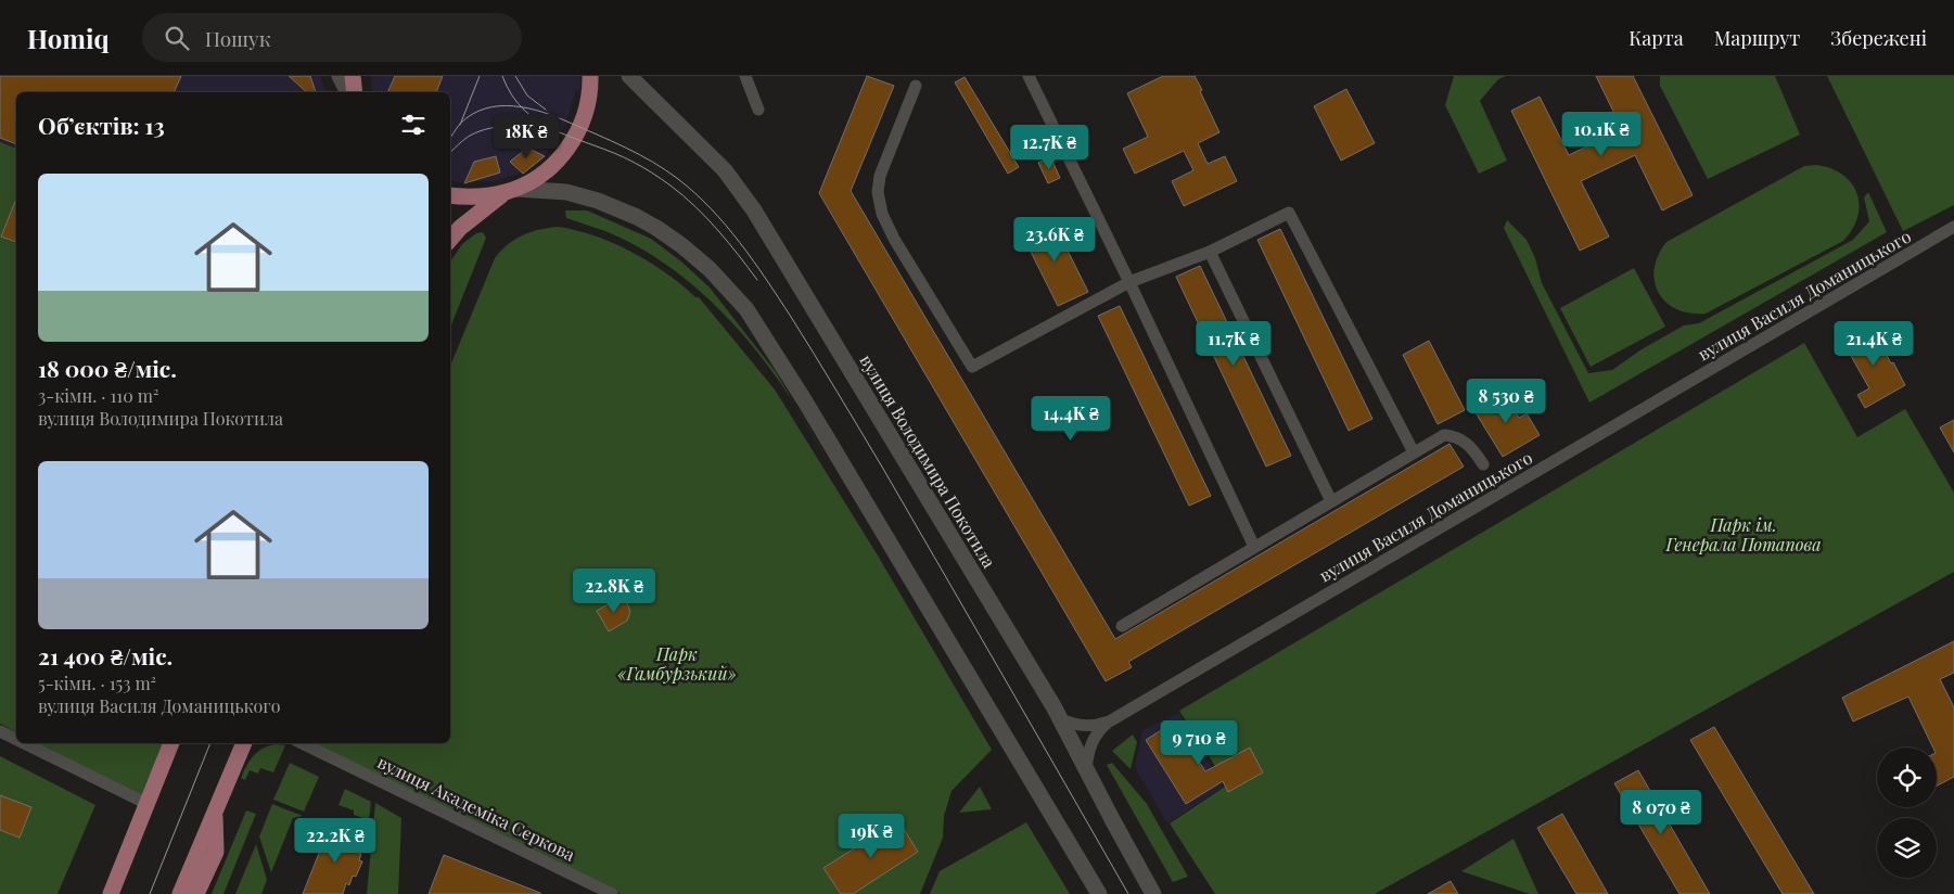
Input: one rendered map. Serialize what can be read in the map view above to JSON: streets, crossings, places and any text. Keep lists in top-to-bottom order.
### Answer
{
  "streets": {
    "street": ["вулиця Василя Доманицького", "вулиця Володимира Покотила", "вулиця Академіка Сєркова"]
  },
  "crossings": [
    ["вулиця Василя Доманицького", "вулиця Володимира Покотила"]
  ],
  "parks": ["Парк ім. Генерала Потапова", "Парк «Гамбурзький»"],
  "page": {
    "header": "Homiq",
    "search": "Пошук",
    "nav": ["Карта", "Маршрут", "Збережені"],
    "heading": "Об’єктів: 13",
    "price": [
      "10.1K ₴",
      "18K ₴",
      "12.7K ₴",
      "23.6K ₴",
      "11.7K ₴",
      "21.4K ₴",
      "8 530 ₴",
      "14.4K ₴",
      "22.8K ₴",
      "9 710 ₴",
      "8 070 ₴",
      "19K ₴",
      "22.2K ₴"
    ],
    "list": [
      {
        "name": "18 000 ₴/міс.",
        "note": "3-кімн. · 110 m² · вулиця Володимира Покотила"
      },
      {
        "name": "21 400 ₴/міс.",
        "note": "5-кімн. · 153 m² · вулиця Василя Доманицького"
      }
    ]
  }
}
